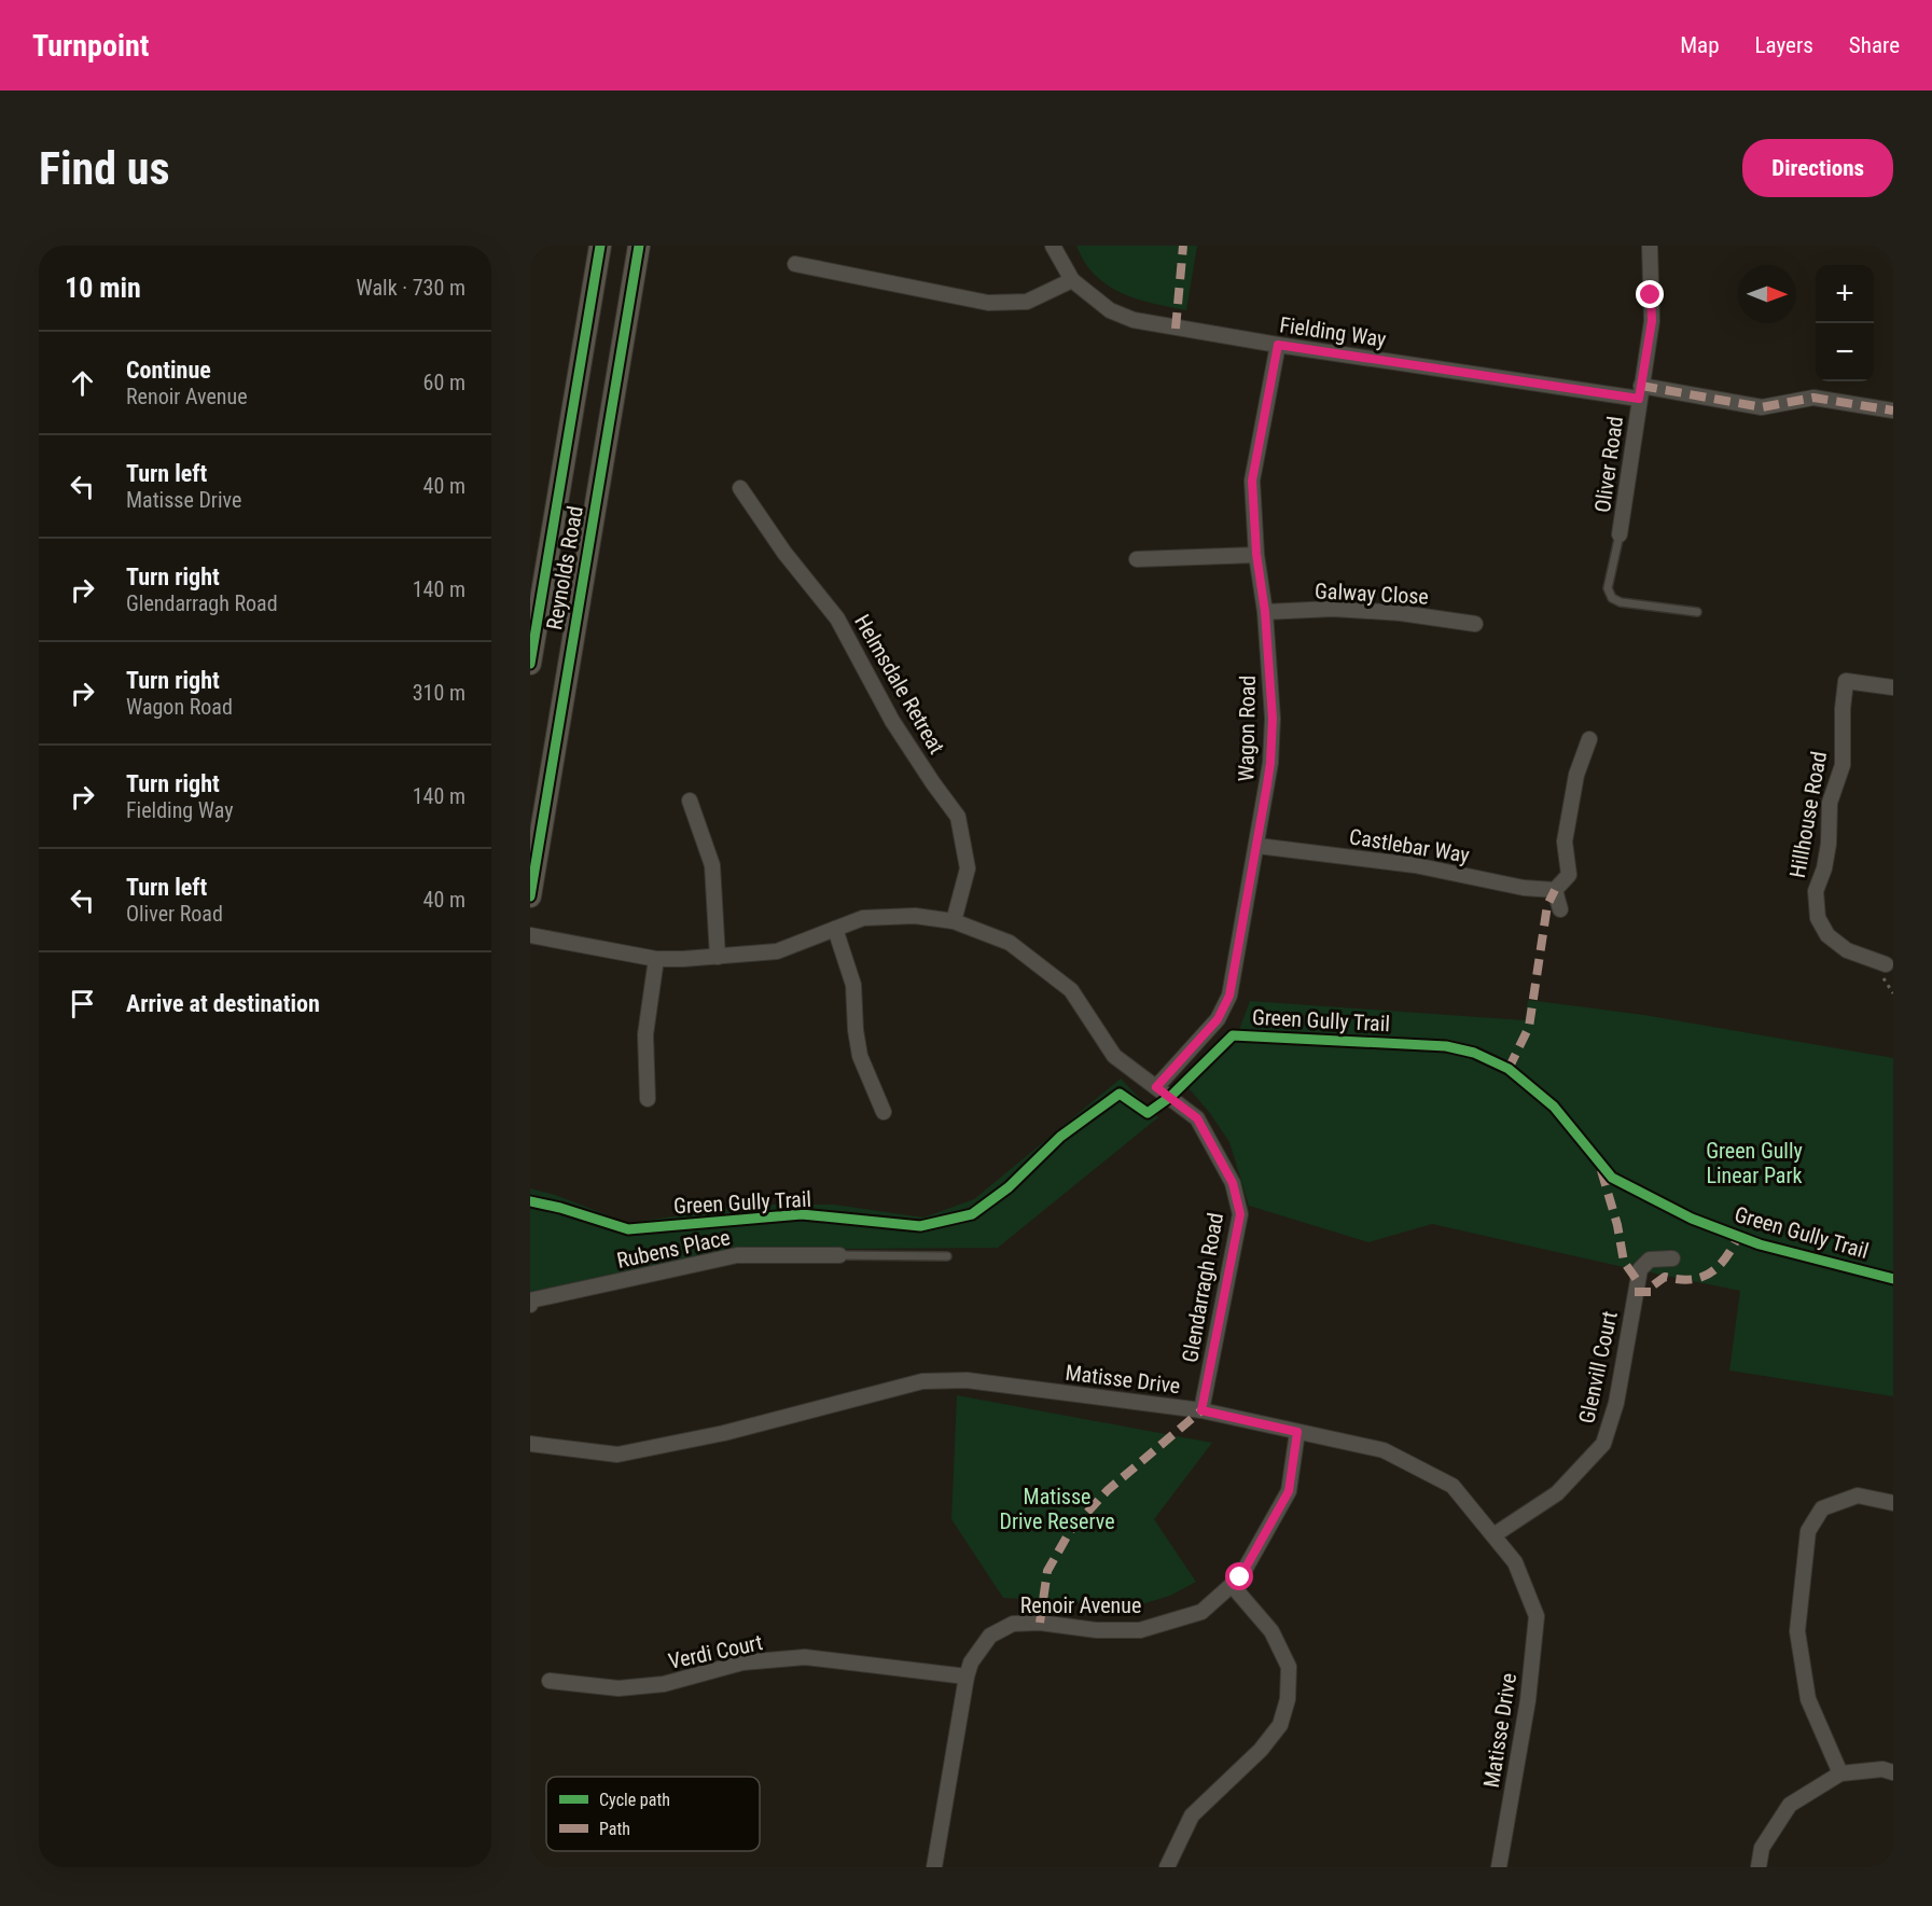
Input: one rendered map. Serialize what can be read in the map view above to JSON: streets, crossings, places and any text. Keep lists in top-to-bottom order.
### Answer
{
  "streets": {
    "main road": ["Reynolds Road"],
    "street": [
      "Fielding Way",
      "Oliver Road",
      "Galway Close",
      "Helmsdale Retreat",
      "Wagon Road",
      "Hillhouse Road",
      "Castlebar Way",
      "Rubens Place",
      "Glendarragh Road",
      "Glenvill Court",
      "Matisse Drive",
      "Renoir Avenue",
      "Verdi Court"
    ],
    "cycle path": ["Green Gully Trail"]
  },
  "crossings": [
    ["Fielding Way", "Oliver Road"],
    ["Fielding Way", "Wagon Road"],
    ["Galway Close", "Wagon Road"],
    ["Helmsdale Retreat", "Glendarragh Road"],
    ["Wagon Road", "Castlebar Way"],
    ["Wagon Road", "Glendarragh Road"],
    ["Glendarragh Road", "Matisse Drive"],
    ["Glenvill Court", "Matisse Drive"],
    ["Matisse Drive", "Renoir Avenue"],
    ["Renoir Avenue", "Verdi Court"]
  ],
  "parks": ["Green Gully Linear Park", "Matisse Drive Reserve"],
  "legend": ["Cycle path", "Path"],
  "north": "right",
  "page": {
    "header": "Turnpoint",
    "nav": ["Map", "Layers", "Share"],
    "buttons": "Directions",
    "title": "Find us",
    "heading": ["10 min", "Walk · 730 m"],
    "map_buttons": ["+", "−"],
    "list": [
      ["Continue", "Renoir Avenue", "60 m"],
      ["Turn left", "Matisse Drive", "40 m"],
      ["Turn right", "Glendarragh Road", "140 m"],
      ["Turn right", "Wagon Road", "310 m"],
      ["Turn right", "Fielding Way", "140 m"],
      ["Turn left", "Oliver Road", "40 m"],
      "Arrive at destination"
    ]
  }
}
